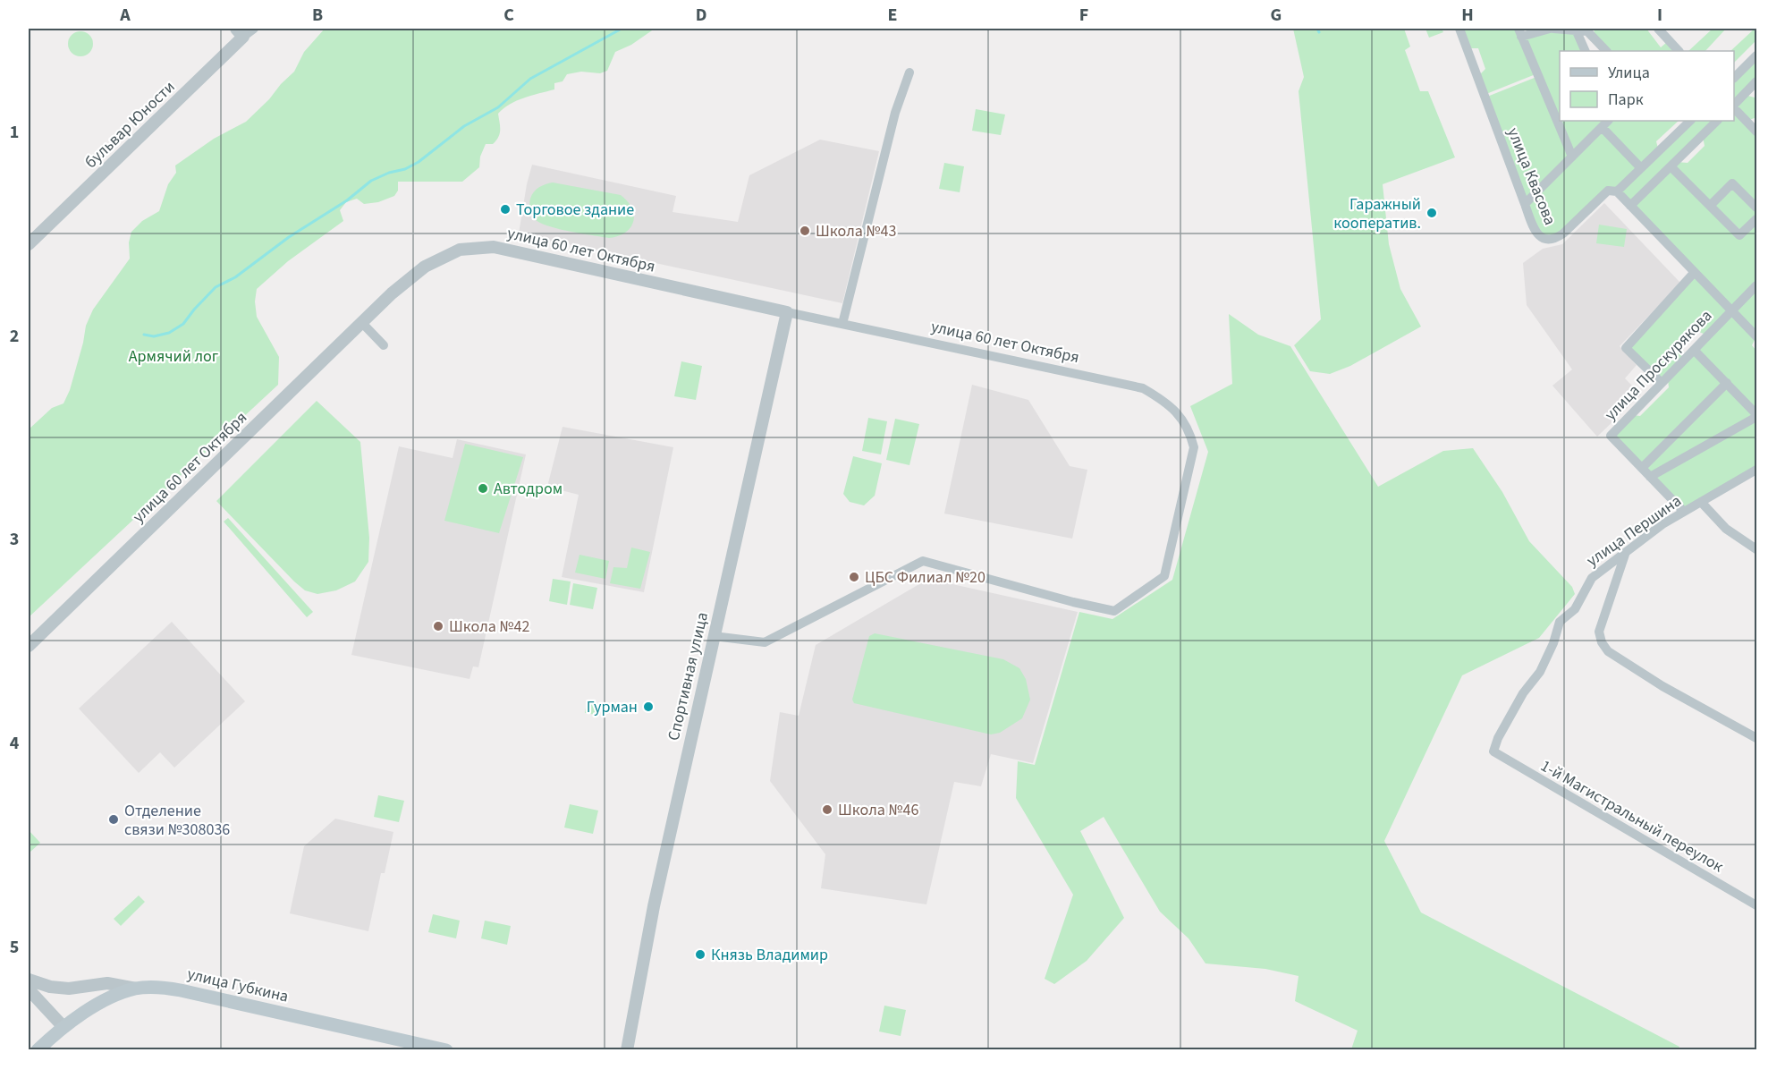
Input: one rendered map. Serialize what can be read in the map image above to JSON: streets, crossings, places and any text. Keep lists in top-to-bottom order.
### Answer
{
  "streets": {
    "main road": ["улица Губкина"],
    "street": [
      "бульвар Юности",
      "улица Квасова",
      "улица 60 лет Октября",
      "улица Проскурякова",
      "улица Першина",
      "Спортивная улица",
      "1-й Магистральный переулок"
    ]
  },
  "crossings": [
    ["улица 60 лет Октября", "Спортивная улица"],
    ["улица Проскурякова", "улица Першина"],
    ["улица Першина", "1-й Магистральный переулок"]
  ],
  "parks": ["Армячий лог"],
  "places": [
    "Торговое здание",
    "Гаражный кооператив.",
    "Школа №43",
    "Автодром",
    "ЦБС Филиал №20",
    "Школа №42",
    "Гурман",
    "Школа №46",
    "Отделение связи №308036",
    "Князь Владимир"
  ],
  "legend": ["Улица", "Парк"],
  "grid": {
    "columns": [
      "A",
      "B",
      "C",
      "D",
      "E",
      "F",
      "G",
      "H",
      "I"
    ],
    "rows": [
      "1",
      "2",
      "3",
      "4",
      "5"
    ]
  }
}
